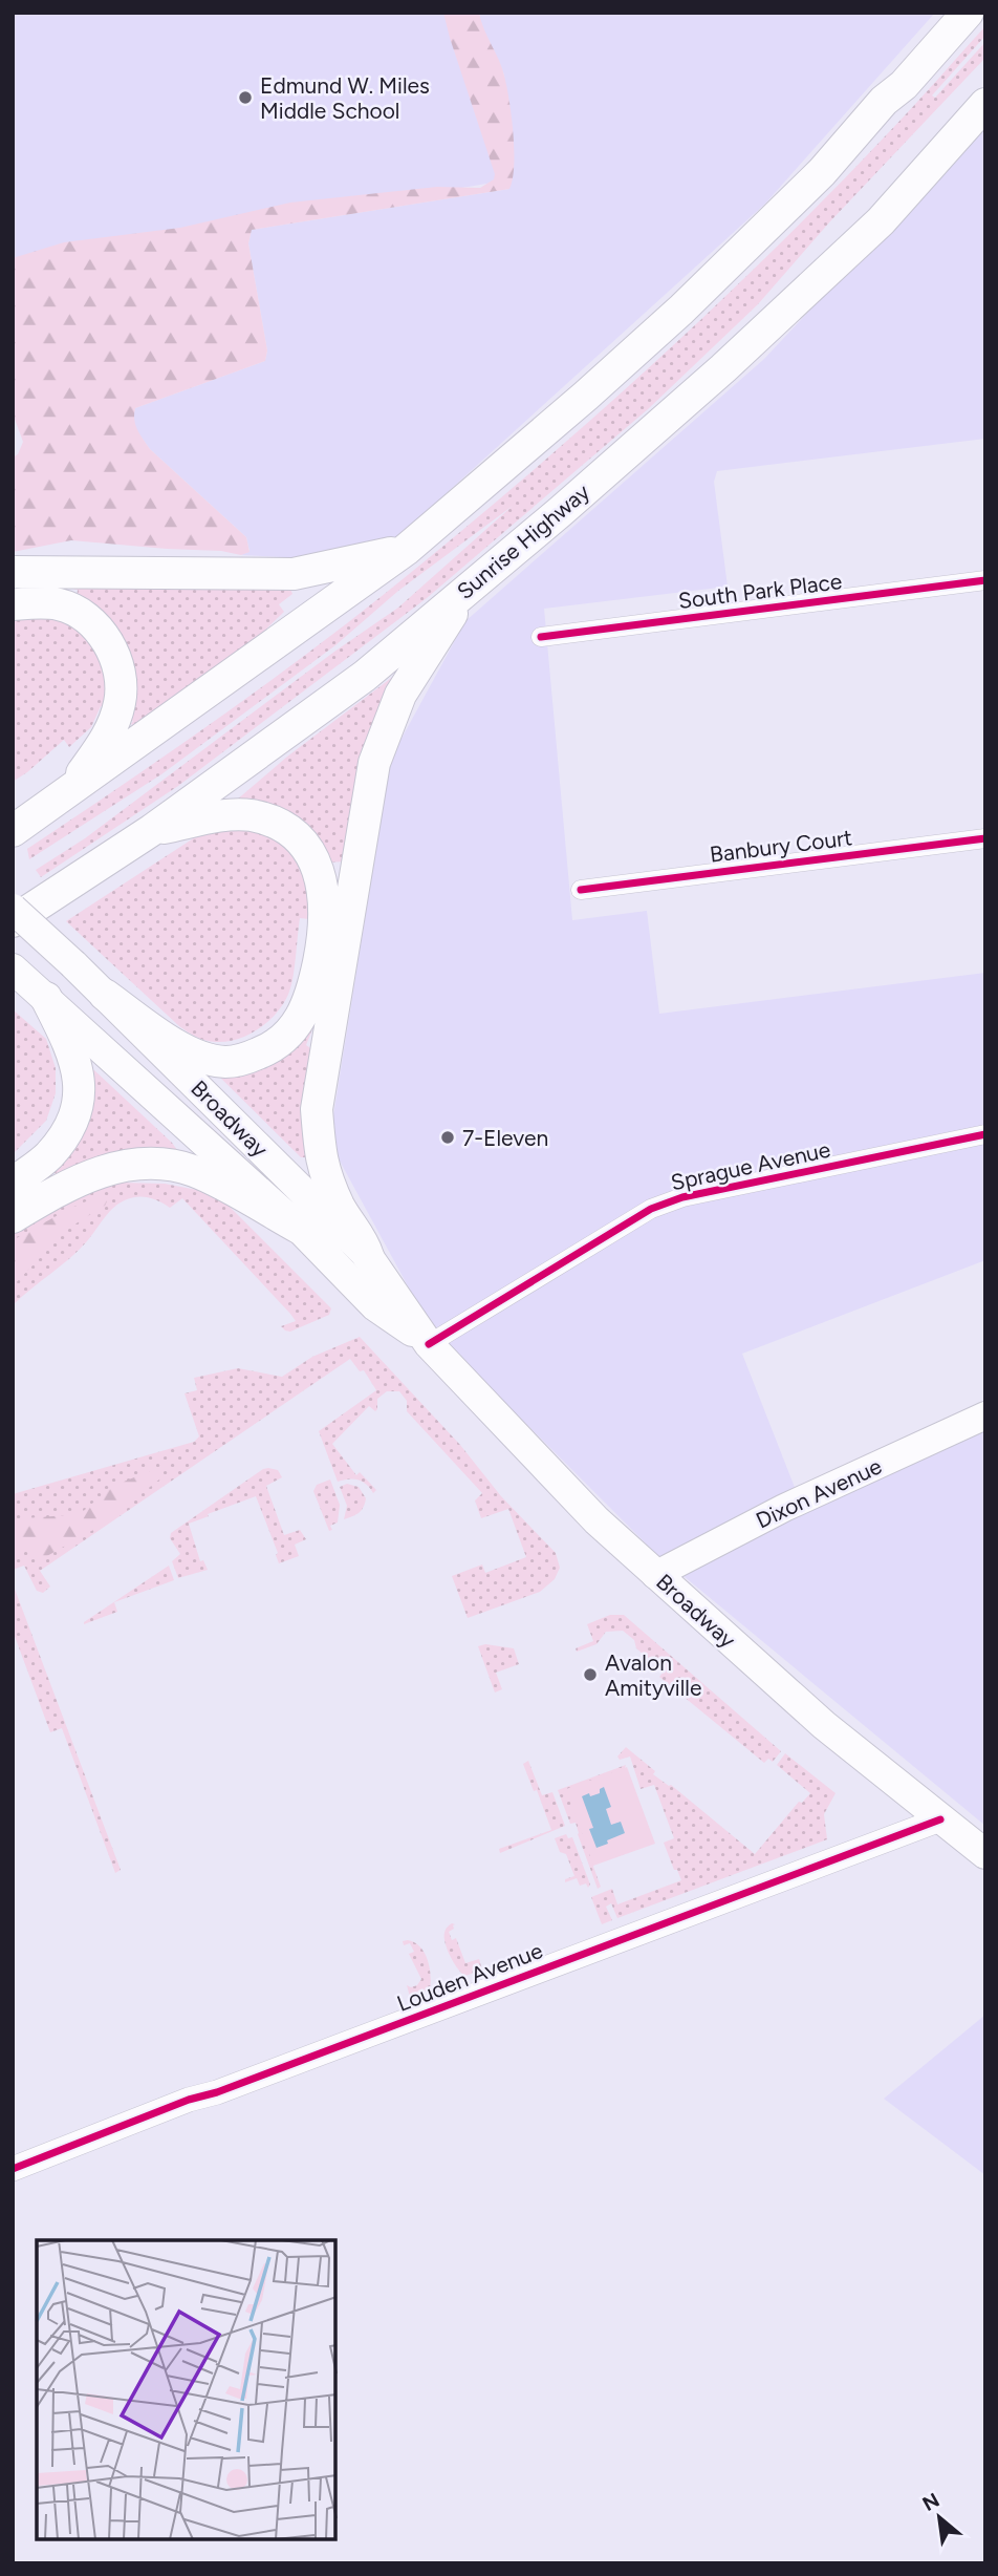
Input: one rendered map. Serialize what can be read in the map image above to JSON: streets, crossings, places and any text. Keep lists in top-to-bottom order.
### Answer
{
  "streets": {
    "highway": ["Sunrise Highway"],
    "main road": ["Broadway", "Dixon Avenue"],
    "street": [
      "South Park Place",
      "Banbury Court",
      "Sprague Avenue",
      "Louden Avenue"
    ]
  },
  "crossings": [
    ["Broadway", "Sprague Avenue"],
    ["Broadway", "Dixon Avenue"],
    ["Broadway", "Louden Avenue"]
  ],
  "places": ["Edmund W. Miles Middle School", "7-Eleven", "Avalon Amityville"],
  "north": "top left"
}
